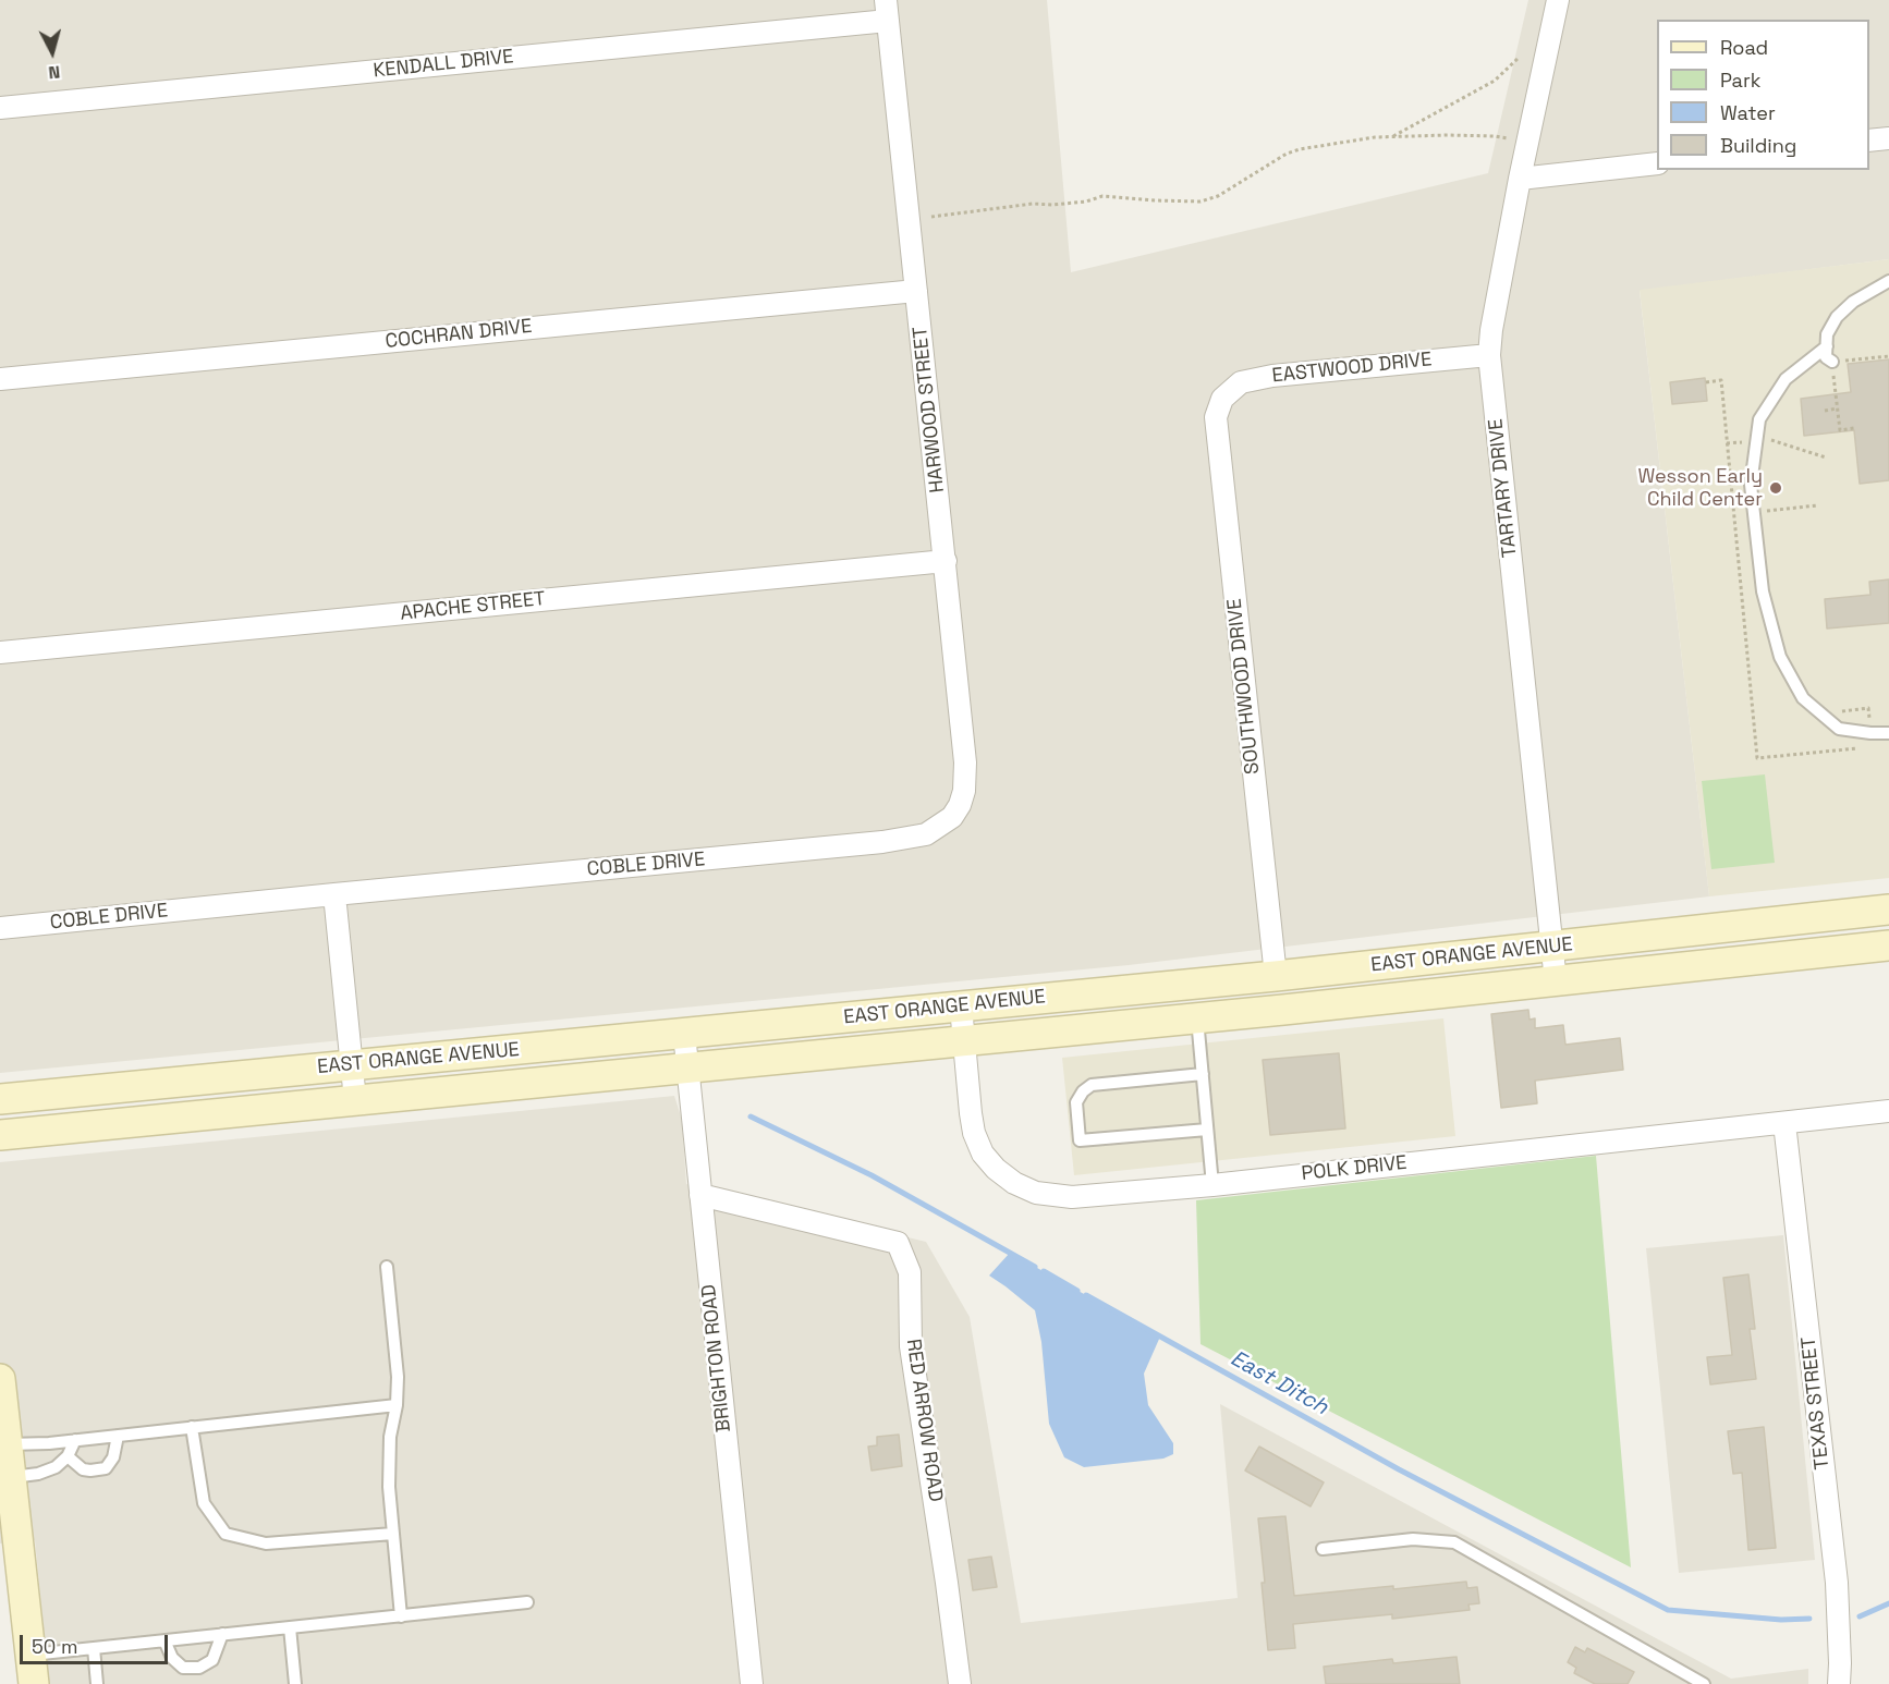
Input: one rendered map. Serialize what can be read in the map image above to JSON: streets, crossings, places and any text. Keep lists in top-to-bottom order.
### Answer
{
  "streets": {
    "street": [
      "KENDALL DRIVE",
      "COCHRAN DRIVE",
      "EASTWOOD DRIVE",
      "HARWOOD STREET",
      "TARTARY DRIVE",
      "APACHE STREET",
      "SOUTHWOOD DRIVE",
      "COBLE DRIVE",
      "EAST ORANGE AVENUE",
      "POLK DRIVE",
      "BRIGHTON ROAD",
      "TEXAS STREET",
      "RED ARROW ROAD"
    ]
  },
  "crossings": [
    ["KENDALL DRIVE", "HARWOOD STREET"],
    ["COCHRAN DRIVE", "HARWOOD STREET"],
    ["EASTWOOD DRIVE", "TARTARY DRIVE"],
    ["EASTWOOD DRIVE", "SOUTHWOOD DRIVE"],
    ["HARWOOD STREET", "APACHE STREET"],
    ["HARWOOD STREET", "COBLE DRIVE"],
    ["TARTARY DRIVE", "EAST ORANGE AVENUE"],
    ["SOUTHWOOD DRIVE", "EAST ORANGE AVENUE"],
    ["EAST ORANGE AVENUE", "POLK DRIVE"],
    ["EAST ORANGE AVENUE", "BRIGHTON ROAD"],
    ["POLK DRIVE", "TEXAS STREET"],
    ["BRIGHTON ROAD", "RED ARROW ROAD"]
  ],
  "water": ["East Ditch"],
  "places": ["Wesson Early Child Center"],
  "legend": [
    "Road",
    "Park",
    "Water",
    "Building"
  ],
  "scale_bar": "50 m",
  "north": "bottom"
}
